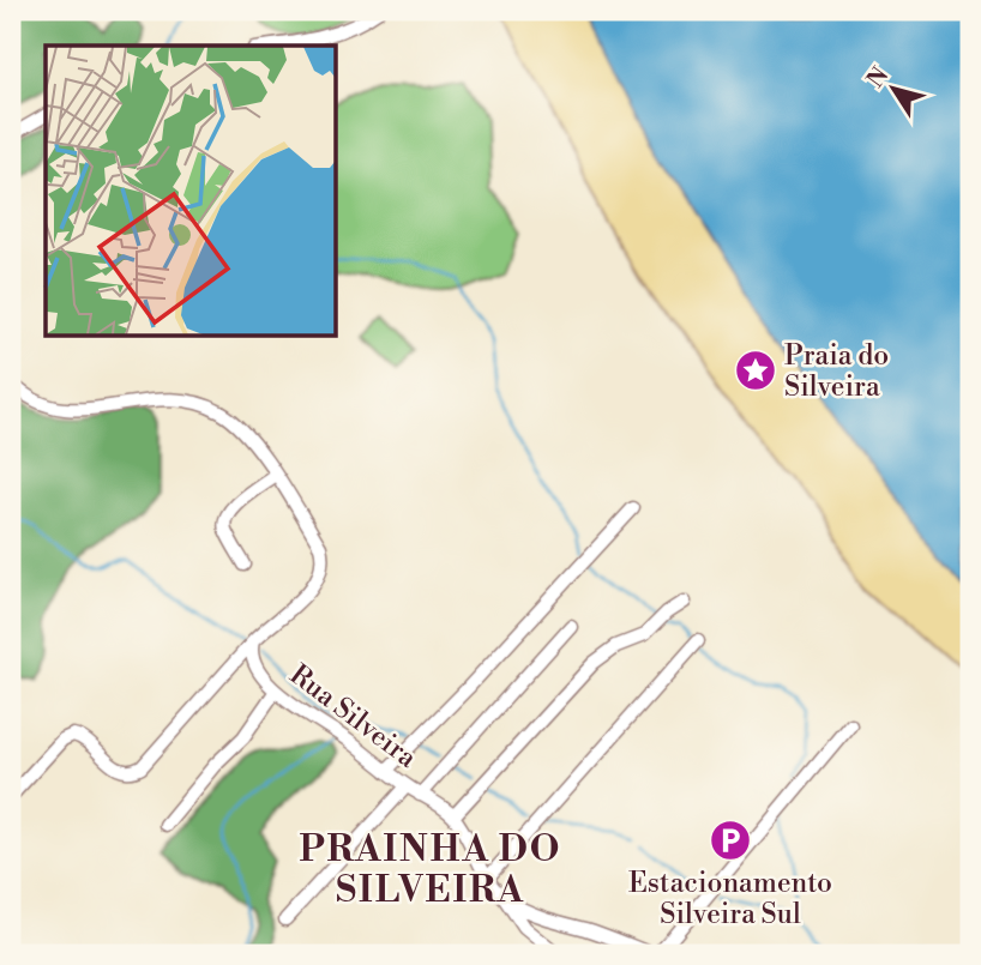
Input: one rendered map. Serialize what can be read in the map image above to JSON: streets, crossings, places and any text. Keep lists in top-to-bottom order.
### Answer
{
  "streets": {
    "street": ["Rua Silveira"]
  },
  "districts": ["PRAINHA DO SILVEIRA"],
  "places": {
    "place": ["Praia do Silveira"],
    "parking": ["Estacionamento Silveira Sul"]
  },
  "north": "top left"
}
